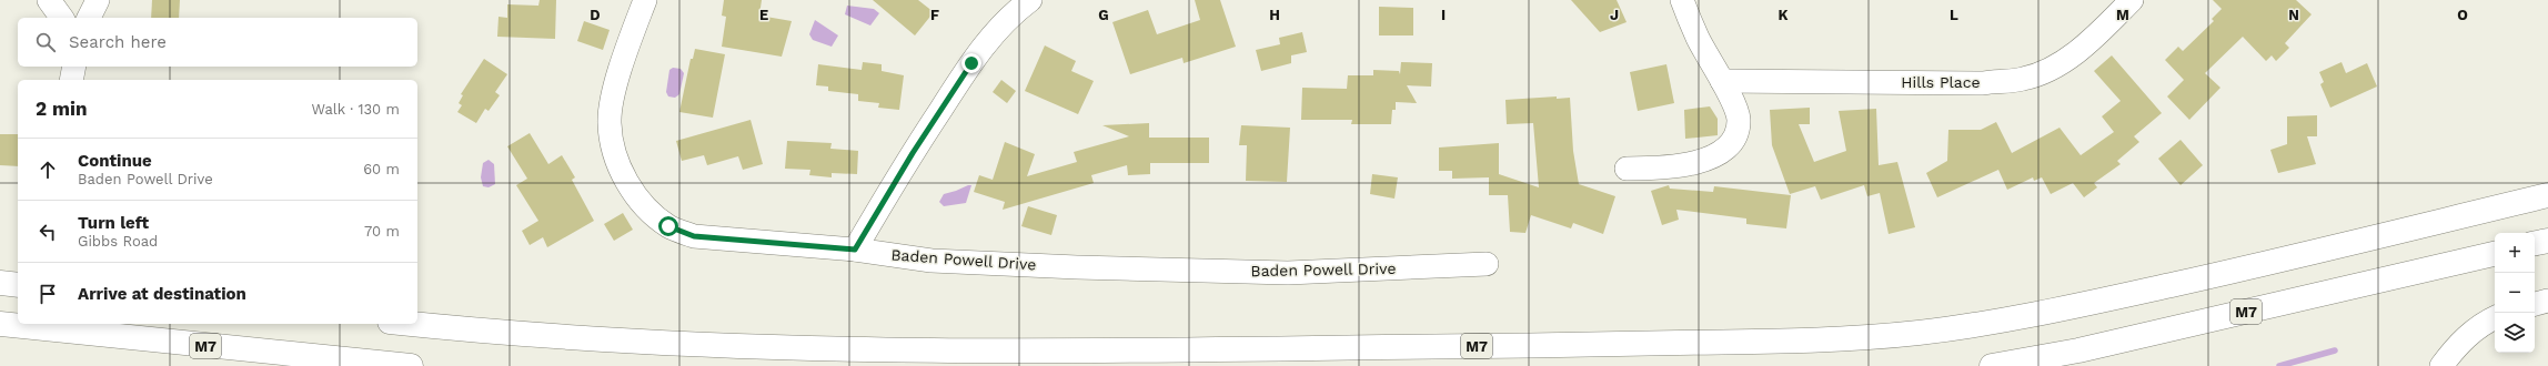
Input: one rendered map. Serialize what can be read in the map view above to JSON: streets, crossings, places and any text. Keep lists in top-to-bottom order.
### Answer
{
  "streets": {
    "highway": ["M7"],
    "street": ["Hills Place", "Baden Powell Drive"]
  },
  "page": {
    "search": "Search here",
    "heading": ["2 min", "Walk · 130 m"],
    "list": [
      ["Continue", "Baden Powell Drive", "60 m"],
      ["Turn left", "Gibbs Road", "70 m"],
      "Arrive at destination"
    ],
    "map_buttons": ["+", "−"]
  },
  "grid": {
    "columns": [
      "D",
      "E",
      "F",
      "G",
      "H",
      "I",
      "J",
      "K",
      "L",
      "M",
      "N",
      "O"
    ]
  }
}
